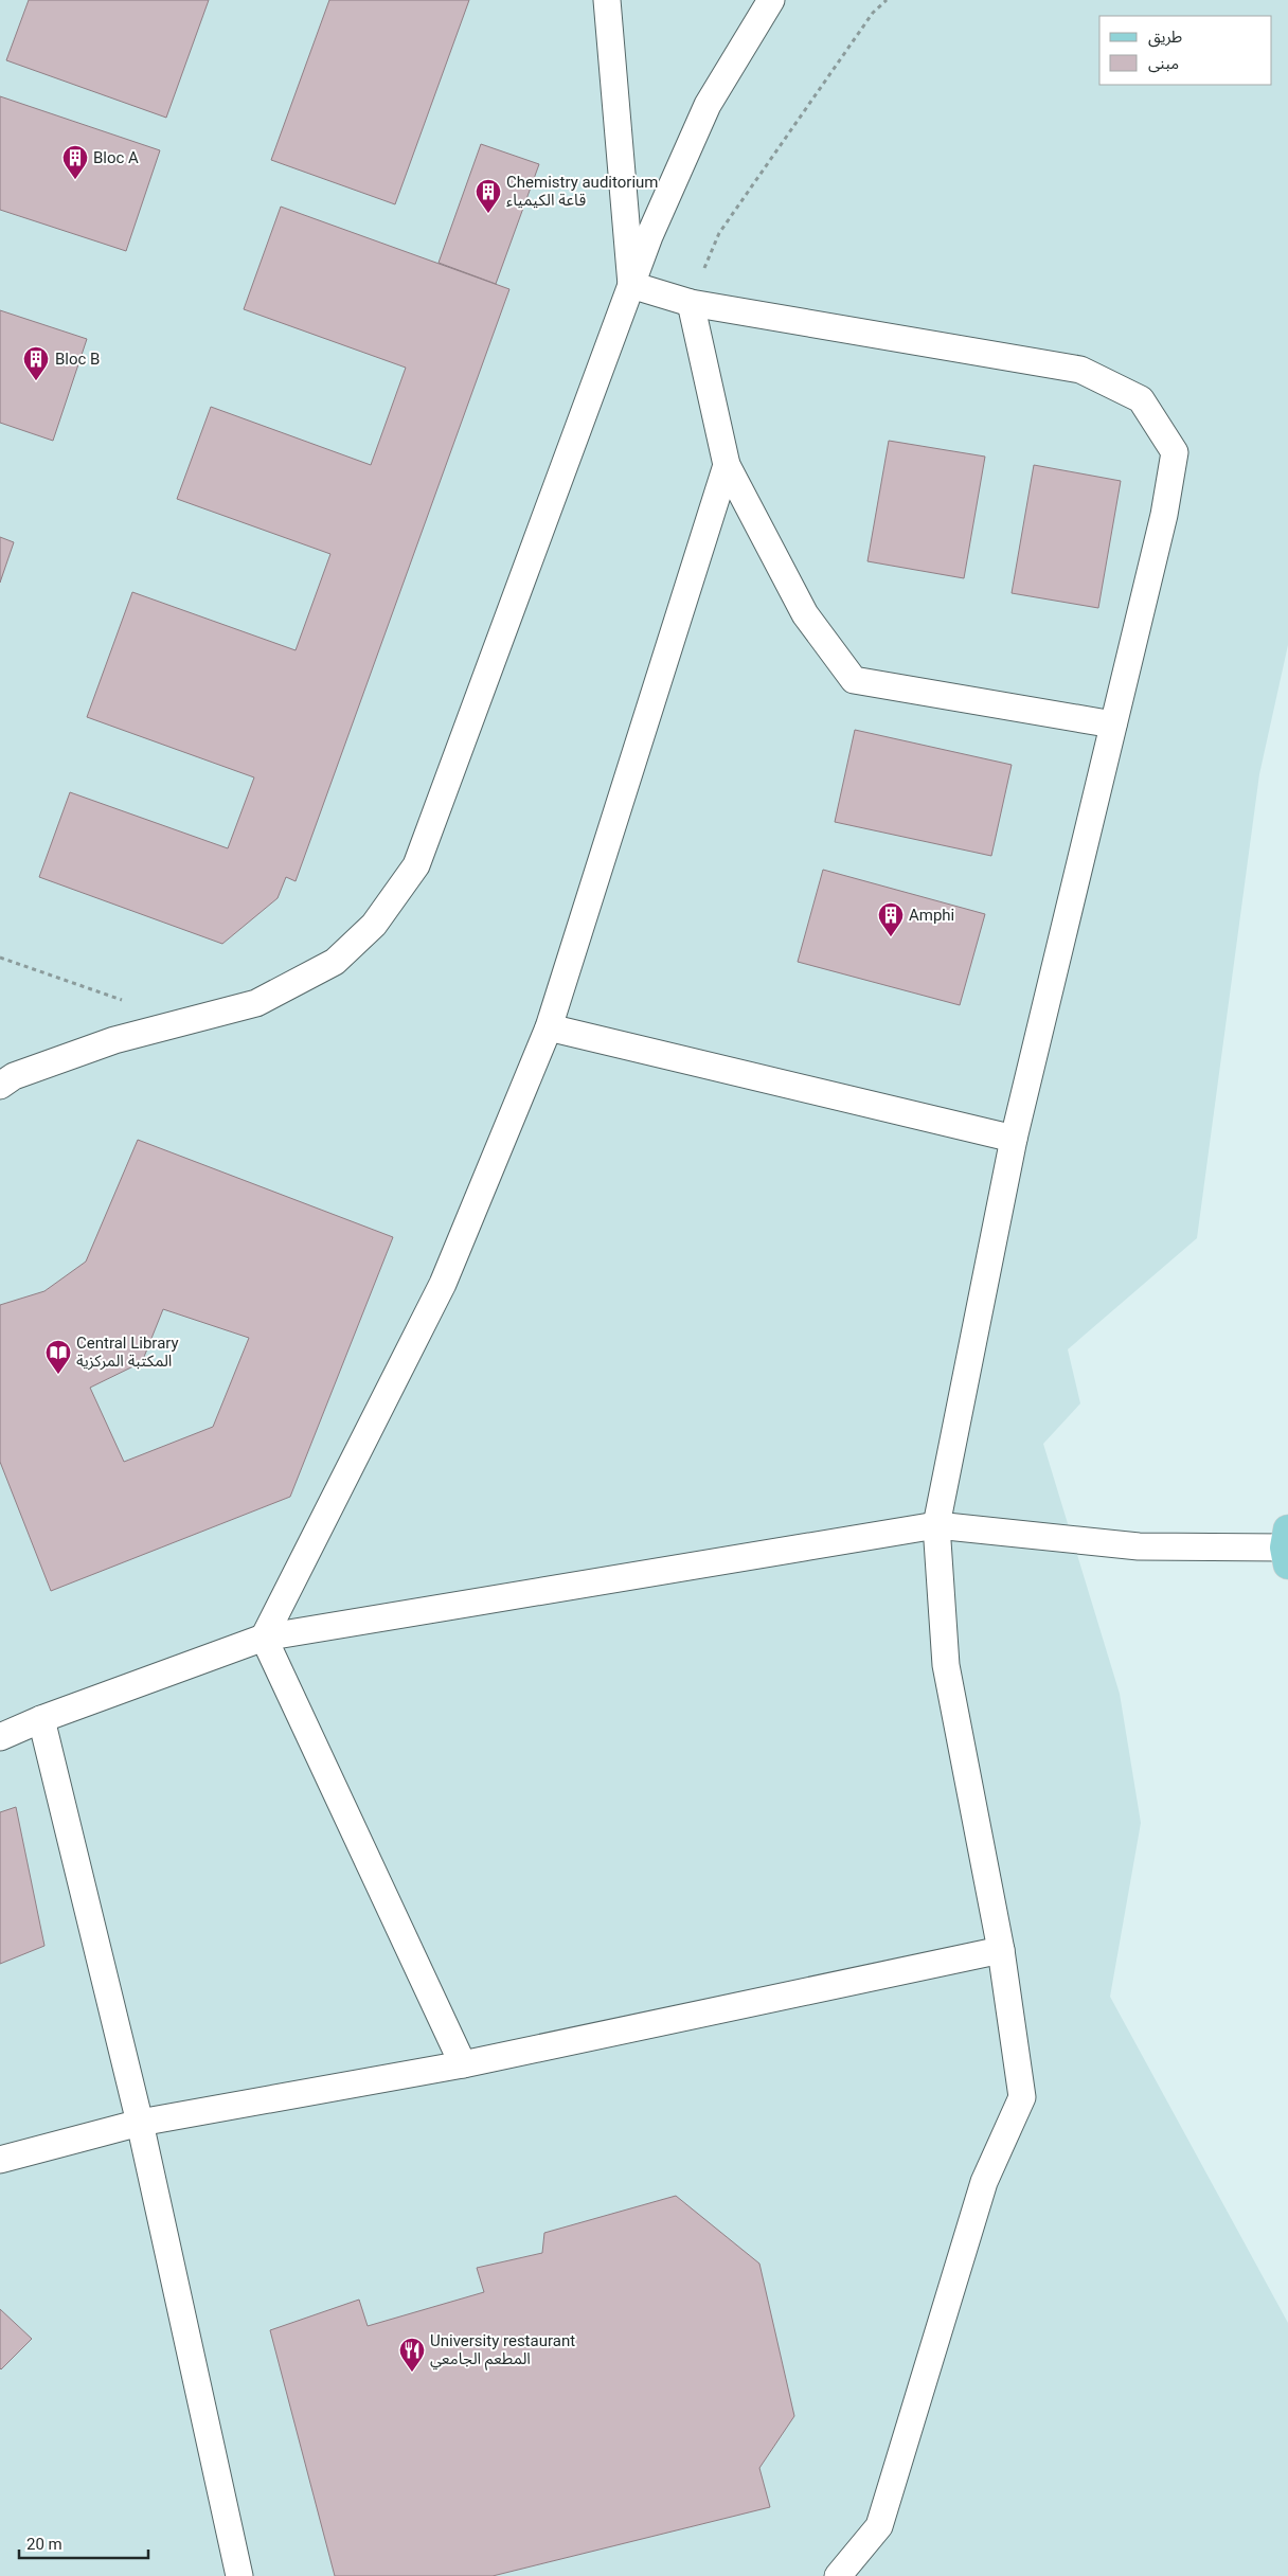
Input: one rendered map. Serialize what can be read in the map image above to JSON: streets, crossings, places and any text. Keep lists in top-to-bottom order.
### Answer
{
  "places": {
    "building": [
      "Bloc A",
      "Chemistry auditorium قاعة الكيمياء",
      "Bloc B",
      "Amphi"
    ],
    "library": ["Central Library المكتبة المركزية"],
    "restaurant": ["University restaurant المطعم الجامعي"]
  },
  "legend": ["طريق", "مبنى"],
  "scale_bar": "20 m"
}
